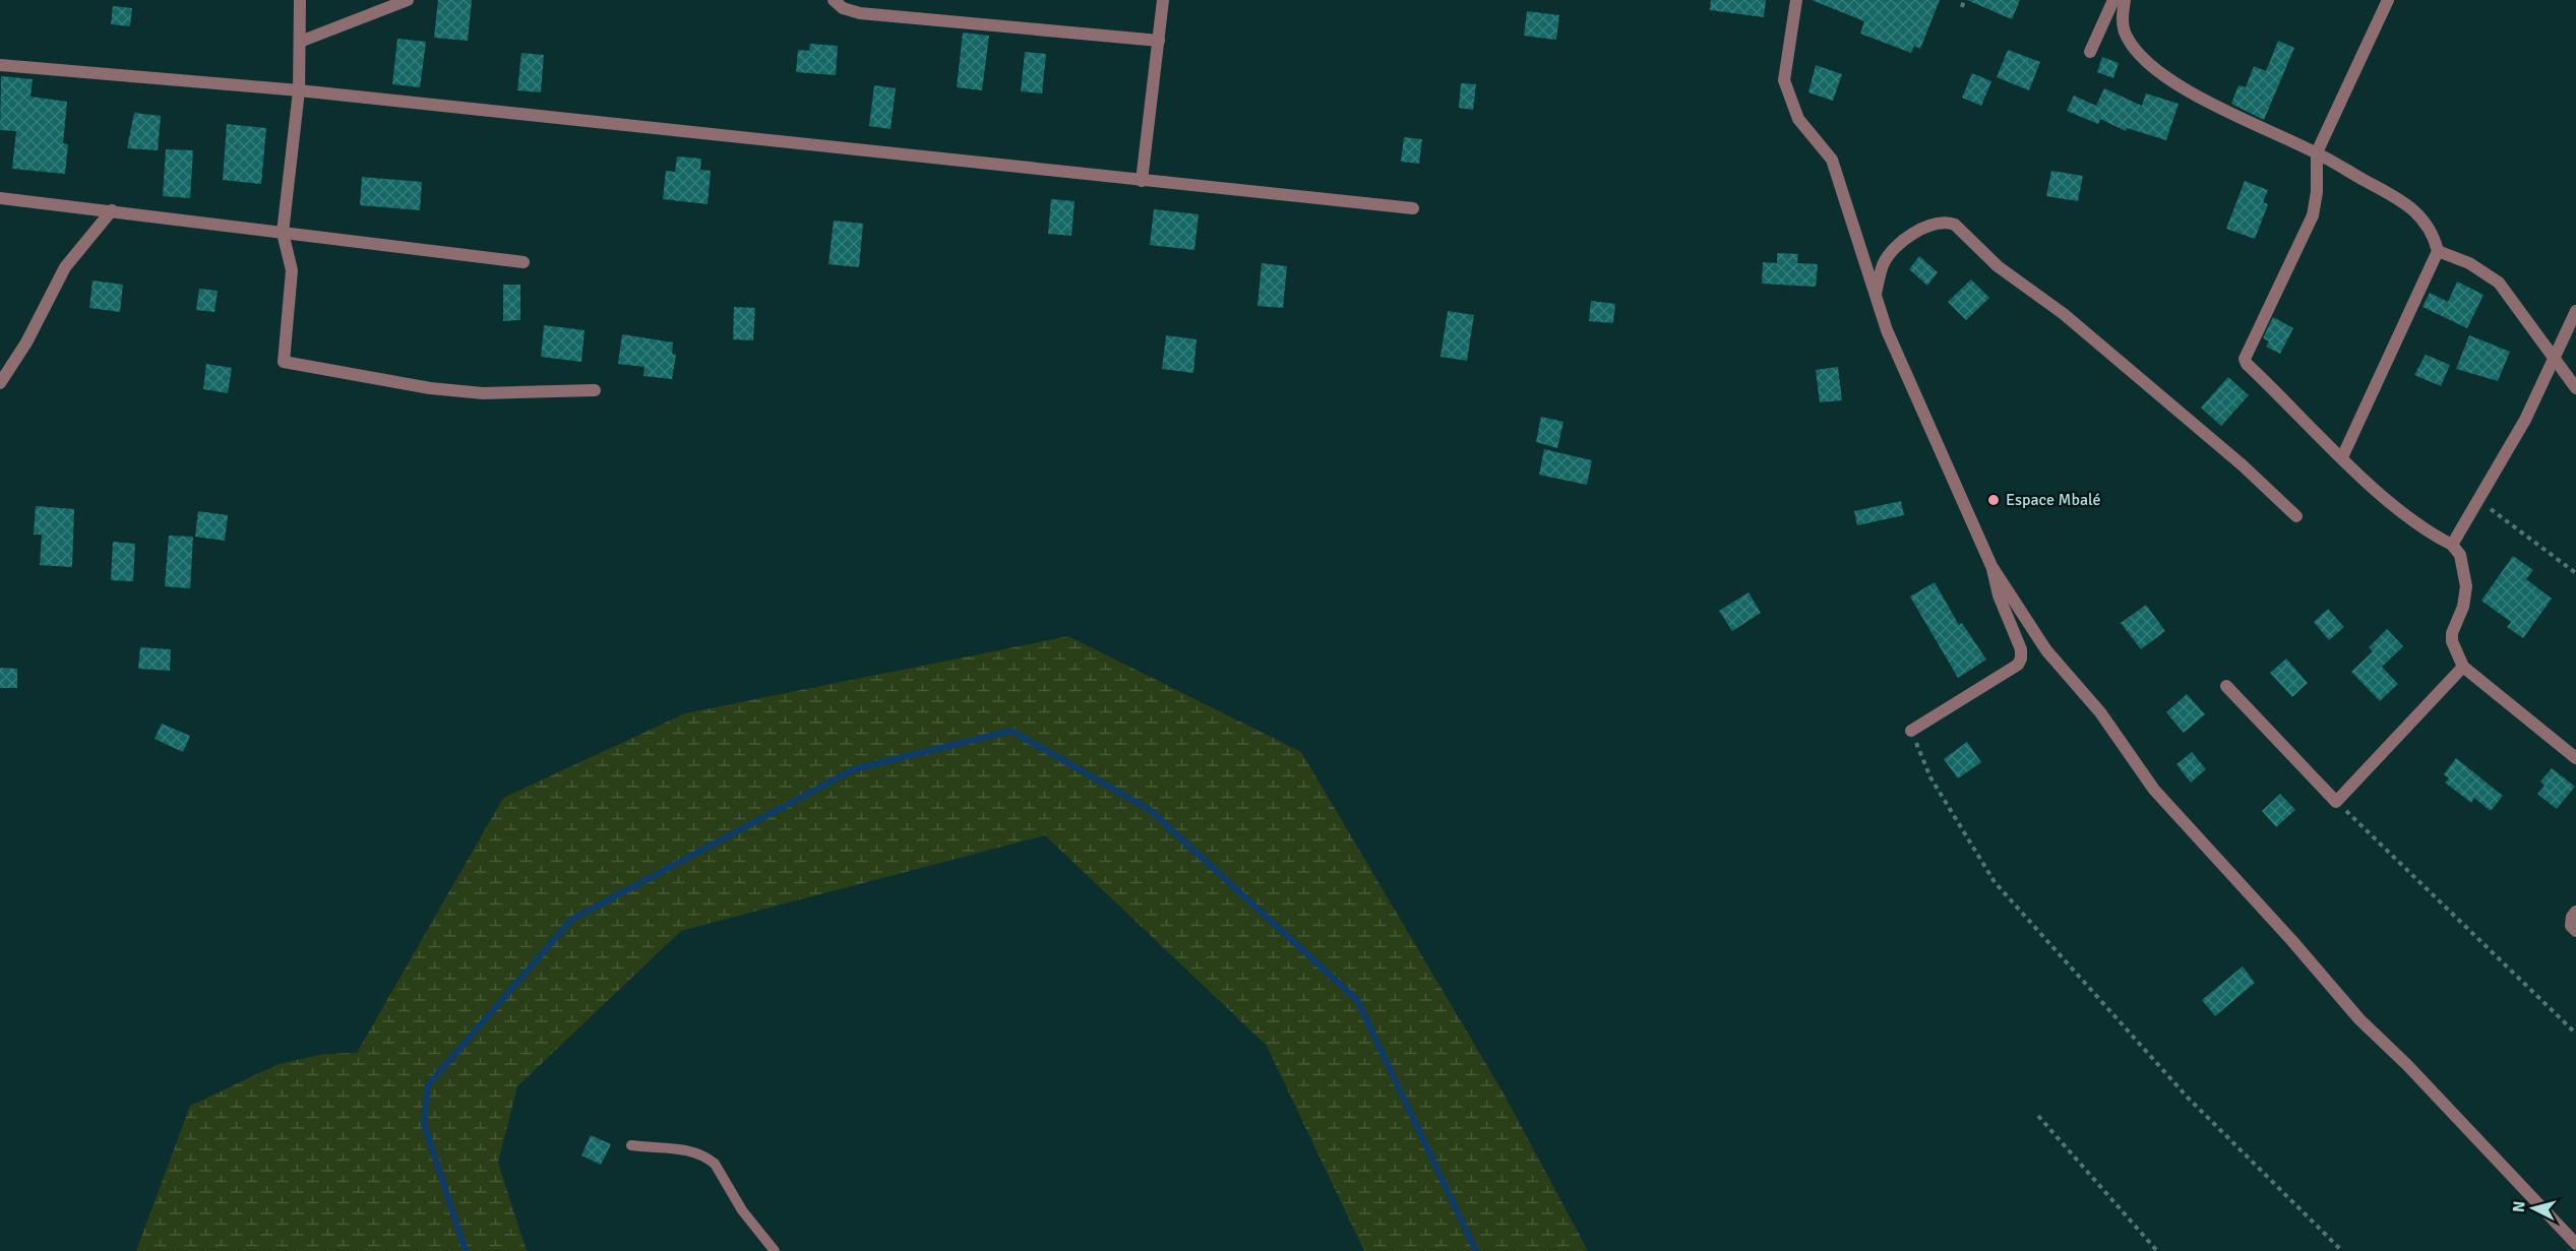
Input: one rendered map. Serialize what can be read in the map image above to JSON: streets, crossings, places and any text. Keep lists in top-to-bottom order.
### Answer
{
  "places": ["Espace Mbalé"],
  "north": "left"
}
